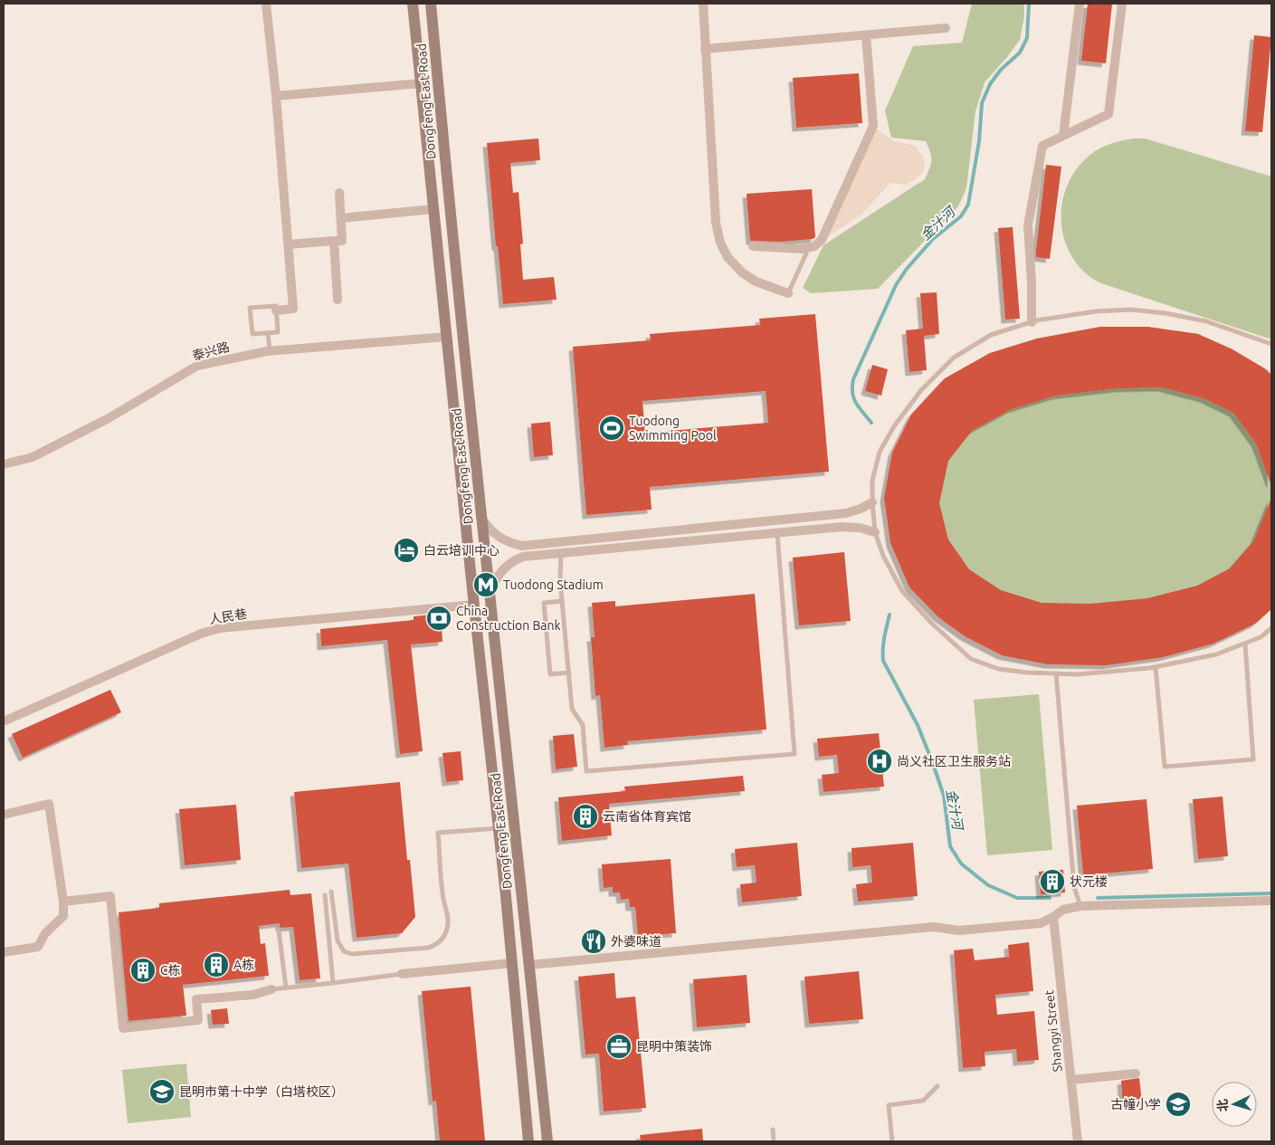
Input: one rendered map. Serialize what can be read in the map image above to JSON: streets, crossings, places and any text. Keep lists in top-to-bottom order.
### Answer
{
  "streets": {
    "main road": ["Dongfeng East Road"],
    "street": ["泰兴路", "人民巷", "Shangyi Street"]
  },
  "crossings": [
    ["Dongfeng East Road", "泰兴路"],
    ["Dongfeng East Road", "人民巷"]
  ],
  "water": ["金汁河"],
  "places": {
    "sports": ["Tuodong Swimming Pool"],
    "hotel": ["白云培训中心"],
    "metro station": ["Tuodong Stadium"],
    "bank": ["China Construction Bank"],
    "hospital": ["尚义社区卫生服务站"],
    "building": [
      "云南省体育宾馆",
      "状元楼",
      "A栋",
      "C栋"
    ],
    "restaurant": ["外婆味道"],
    "office": ["昆明中策装饰"],
    "school or university": ["昆明市第十中学（白塔校区）", "古幢小学"]
  },
  "north": "left"
}
